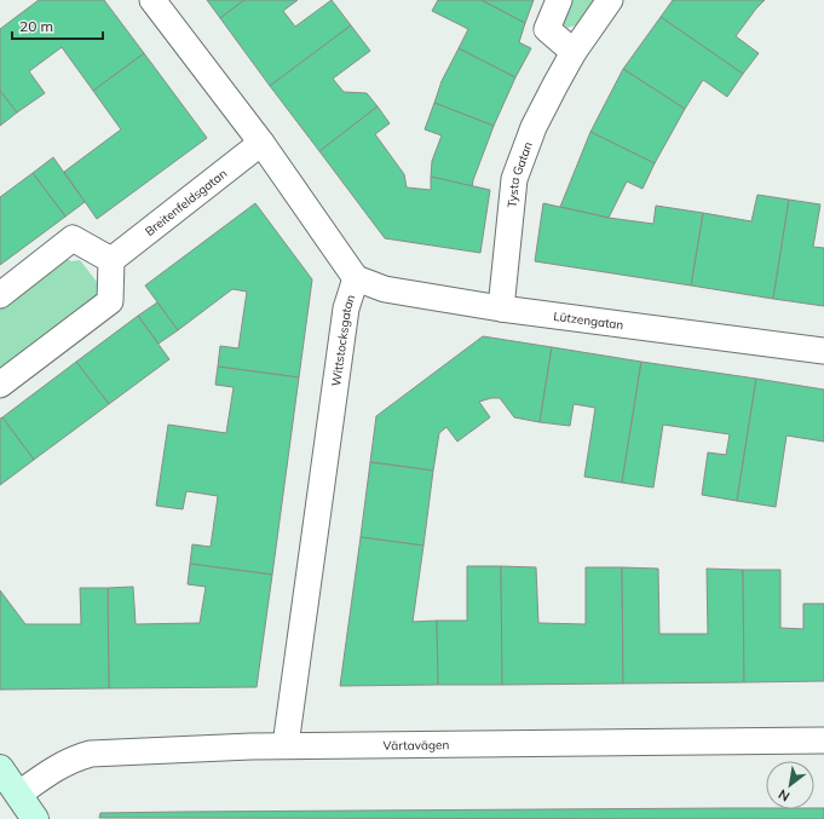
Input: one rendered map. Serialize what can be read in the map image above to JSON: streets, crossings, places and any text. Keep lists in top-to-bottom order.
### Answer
{
  "streets": {
    "street": [
      "Tysta Gatan",
      "Breitenfeldsgatan",
      "Lützengatan",
      "Wittstocksgatan",
      "Värtavägen"
    ]
  },
  "crossings": [
    ["Tysta Gatan", "Lützengatan"],
    ["Breitenfeldsgatan", "Wittstocksgatan"],
    ["Lützengatan", "Wittstocksgatan"],
    ["Wittstocksgatan", "Värtavägen"]
  ],
  "scale_bar": "20 m",
  "north": "bottom left"
}
